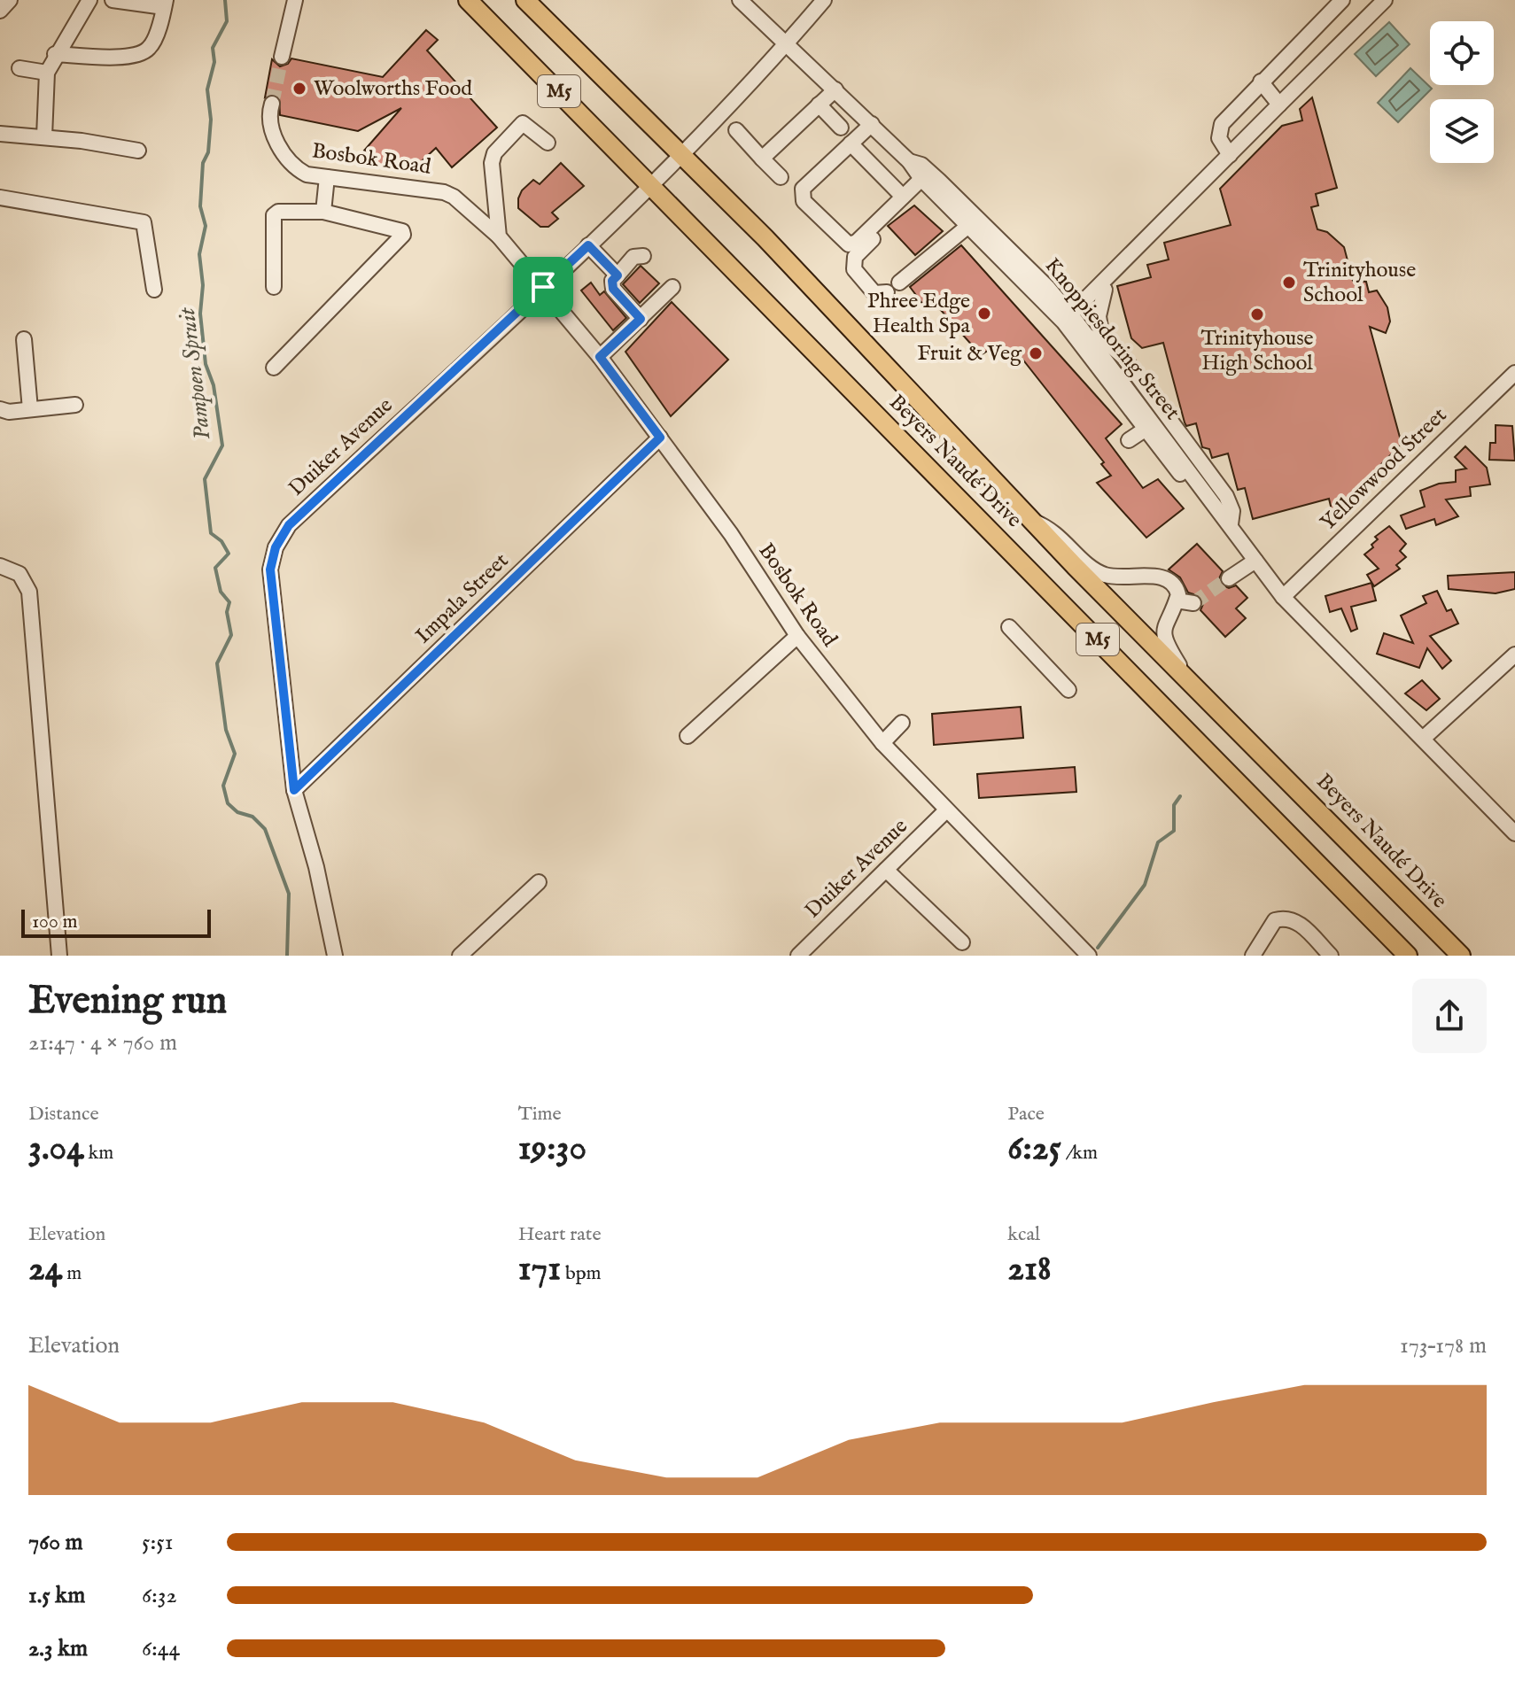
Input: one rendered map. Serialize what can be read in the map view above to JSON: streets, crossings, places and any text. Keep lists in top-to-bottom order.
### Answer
{
  "streets": {
    "main road": ["M5", "Beyers Naudé Drive"],
    "street": [
      "Bosbok Road",
      "Knoppiesdoring Street",
      "Duiker Avenue",
      "Yellowwood Street",
      "Impala Street"
    ]
  },
  "crossings": [
    ["Bosbok Road", "Duiker Avenue"],
    ["Bosbok Road", "Impala Street"],
    ["Knoppiesdoring Street", "Duiker Avenue"],
    ["Knoppiesdoring Street", "Yellowwood Street"],
    ["Duiker Avenue", "Beyers Naudé Drive"],
    ["Duiker Avenue", "Impala Street"]
  ],
  "water": ["Pampoen Spruit"],
  "places": [
    "Woolworths Food",
    "Trinityhouse School",
    "Phree Edge Health Spa",
    "Trinityhouse High School",
    "Fruit & Veg"
  ],
  "scale_bar": "100 m",
  "page": {
    "scale": "100 m",
    "heading": ["Evening run", "21:47 · 4 × 760 m"],
    "stats": [
      ["Distance", "3.04 km"],
      ["Time", "19:30"],
      ["Pace", "6:25 /km"],
      ["Elevation", "24 m"],
      ["Heart rate", "171 bpm"],
      ["kcal", "218"]
    ],
    "chart": ["Elevation", "173–178 m"],
    "list": [
      {
        "name": "760 m",
        "note": "5:51"
      },
      {
        "name": "1.5 km",
        "note": "6:32"
      },
      {
        "name": "2.3 km",
        "note": "6:44"
      }
    ]
  }
}
